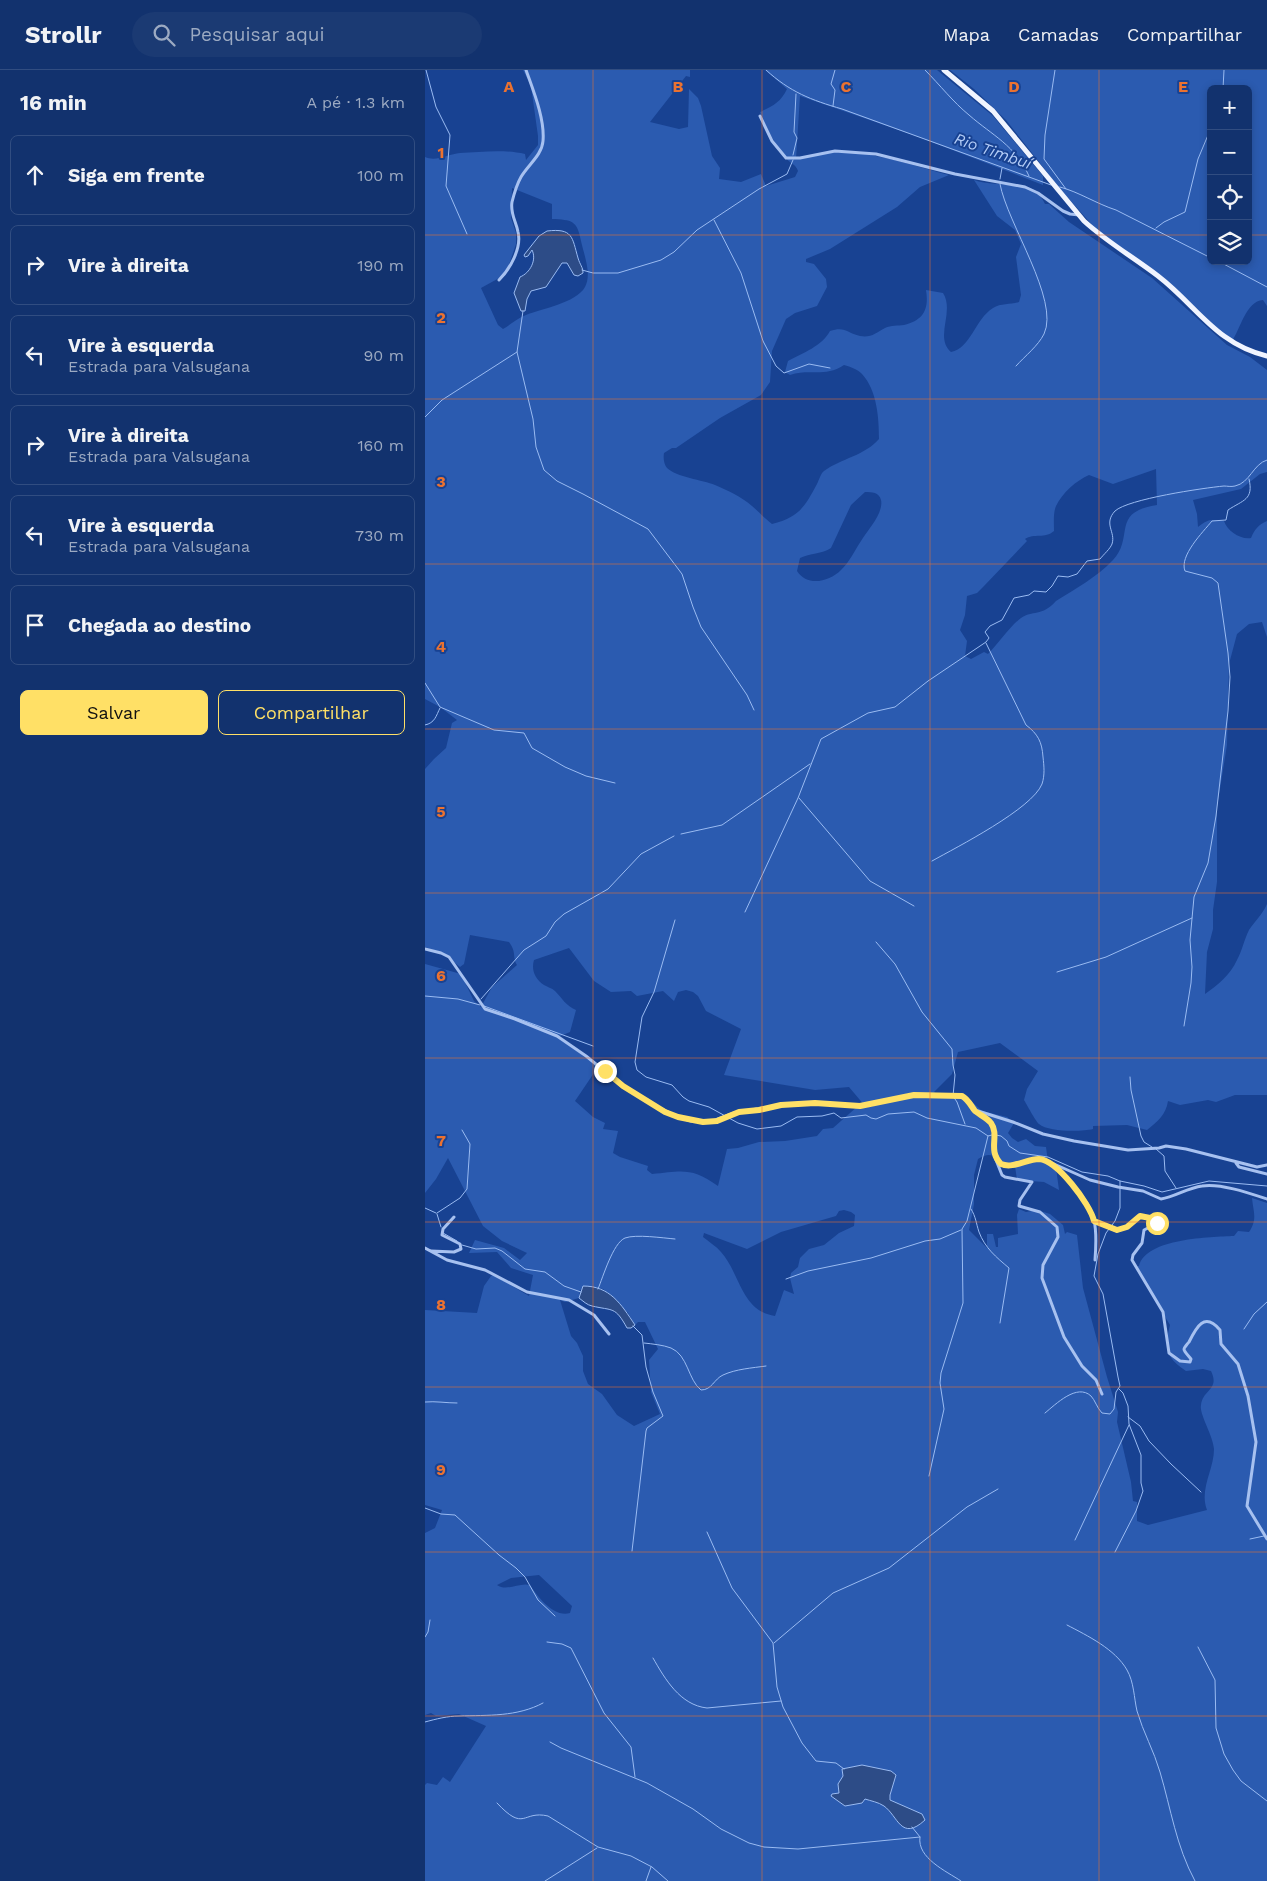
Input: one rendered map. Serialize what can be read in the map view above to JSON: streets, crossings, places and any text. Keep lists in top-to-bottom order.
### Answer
{
  "water": ["Rio Timbuí"],
  "page": {
    "header": "Strollr",
    "search": "Pesquisar aqui",
    "nav": ["Mapa", "Camadas", "Compartilhar"],
    "heading": ["16 min", "A pé · 1.3 km"],
    "map_buttons": ["+", "−"],
    "list": [
      ["Siga em frente", "100 m"],
      ["Vire à direita", "190 m"],
      ["Vire à esquerda", "Estrada para Valsugana", "90 m"],
      ["Vire à direita", "Estrada para Valsugana", "160 m"],
      ["Vire à esquerda", "Estrada para Valsugana", "730 m"],
      "Chegada ao destino"
    ],
    "buttons": ["Salvar", "Compartilhar"]
  },
  "grid": {
    "columns": [
      "A",
      "B",
      "C",
      "D",
      "E"
    ],
    "rows": [
      "1",
      "2",
      "3",
      "4",
      "5",
      "6",
      "7",
      "8",
      "9"
    ]
  }
}
